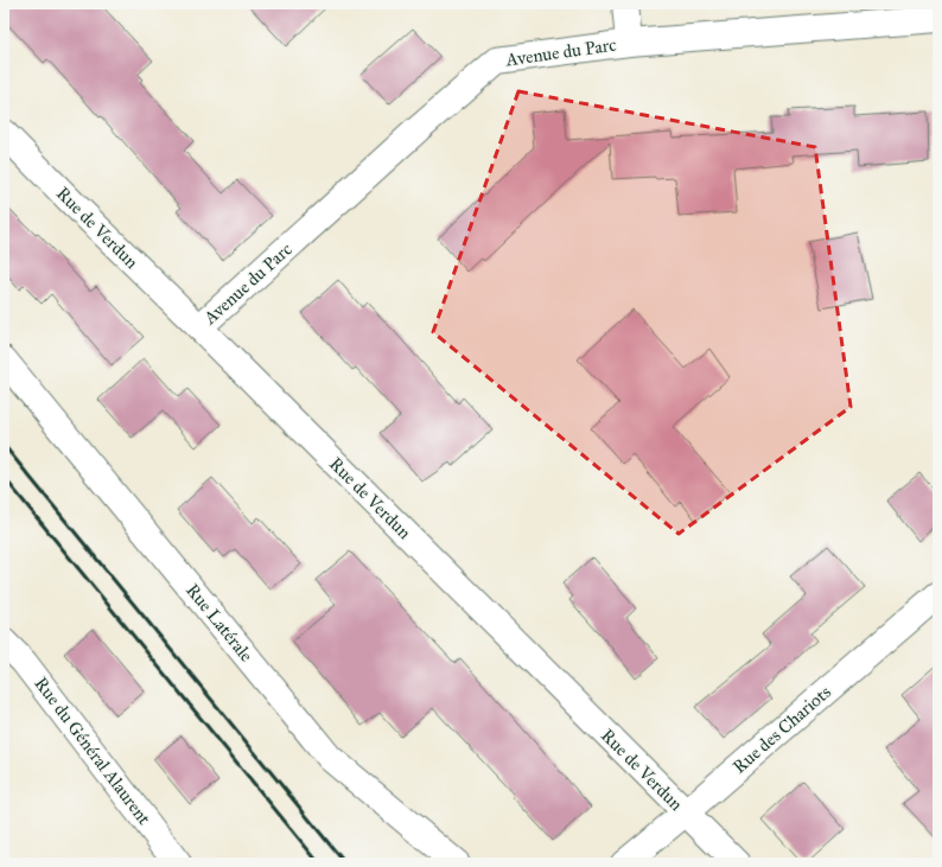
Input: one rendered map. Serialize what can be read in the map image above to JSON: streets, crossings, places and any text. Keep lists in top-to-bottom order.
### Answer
{
  "streets": {
    "street": [
      "Avenue du Parc",
      "Rue de Verdun",
      "Rue Latérale",
      "Rue des Chariots",
      "Rue du Général Alaurent"
    ]
  },
  "crossings": [
    ["Avenue du Parc", "Rue de Verdun"],
    ["Rue de Verdun", "Rue des Chariots"]
  ]
}
